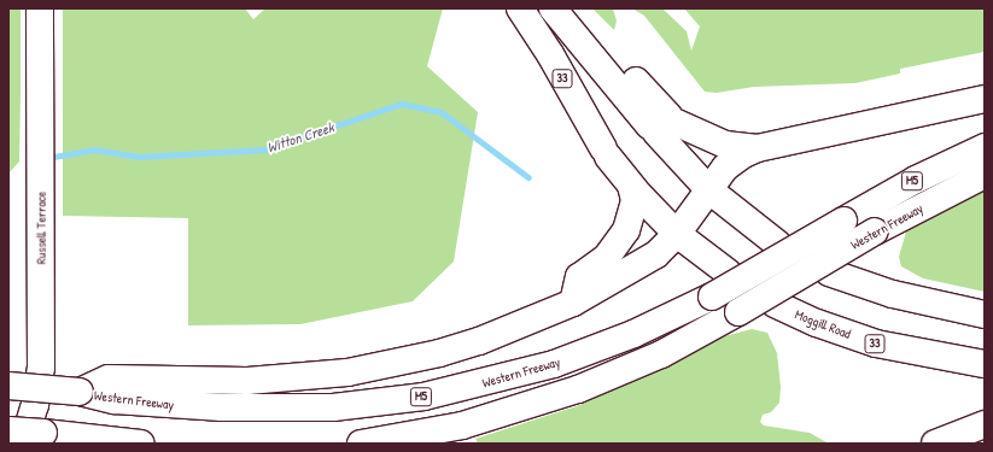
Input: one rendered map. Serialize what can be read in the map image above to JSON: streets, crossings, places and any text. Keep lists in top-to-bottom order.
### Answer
{
  "streets": {
    "main road": [
      "33",
      "M5",
      "Western Freeway",
      "Russell Terrace",
      "Moggill Road"
    ]
  },
  "water": ["Witton Creek"]
}
